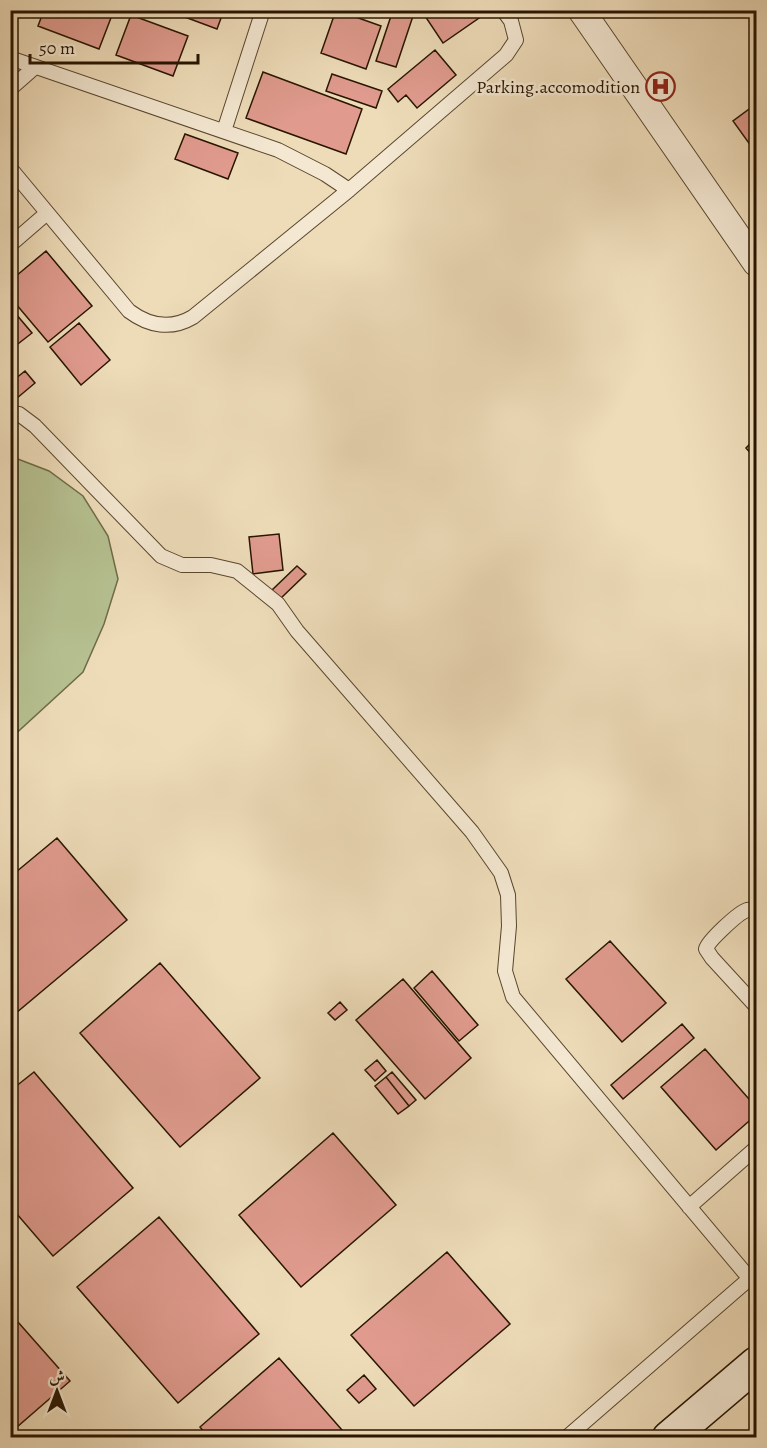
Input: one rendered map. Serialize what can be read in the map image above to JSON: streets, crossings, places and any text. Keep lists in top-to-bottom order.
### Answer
{
  "places": {
    "hospital": ["Parking.accomodition"]
  },
  "scale_bar": "50 m",
  "north": "top"
}
